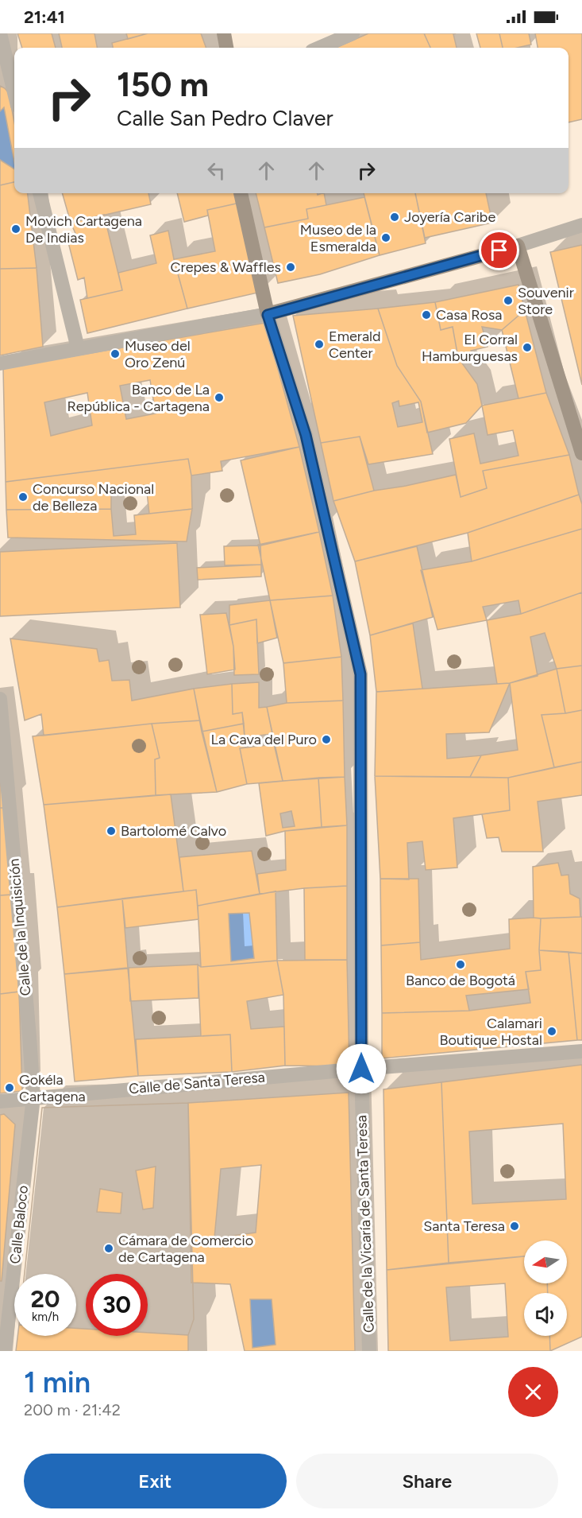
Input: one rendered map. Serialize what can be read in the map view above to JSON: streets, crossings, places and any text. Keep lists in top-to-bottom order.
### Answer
{
  "streets": {
    "street": [
      "Calle de la Inquisición",
      "Calle de Santa Teresa",
      "Calle de la Vicaría de Santa Teresa",
      "Calle Baloco"
    ]
  },
  "crossings": [
    ["Calle de la Inquisición", "Calle de Santa Teresa"],
    ["Calle de la Inquisición", "Calle Baloco"],
    ["Calle de Santa Teresa", "Calle de la Vicaría de Santa Teresa"],
    ["Calle de Santa Teresa", "Calle Baloco"]
  ],
  "places": [
    "Joyería Caribe",
    "Movich Cartagena De Indias",
    "Museo de la Esmeralda",
    "Crepes & Waffles",
    "Souvenir Store",
    "Casa Rosa",
    "Emerald Center",
    "El Corral Hamburguesas",
    "Museo del Oro Zenú",
    "Banco de La República - Cartagena",
    "Concurso Nacional de Belleza",
    "La Cava del Puro",
    "Bartolomé Calvo",
    "Banco de Bogotá",
    "Calamari Boutique Hostal",
    "Gokéla Cartagena",
    "Santa Teresa",
    "Cámara de Comercio de Cartagena"
  ],
  "north": "left",
  "page": {
    "status": "21:41",
    "turn": ["150 m", "Calle San Pedro Claver"],
    "speed": "20 km/h",
    "limit": "30",
    "heading": ["1 min", "200 m · 21:42"],
    "buttons": ["Exit", "Share"]
  }
}
